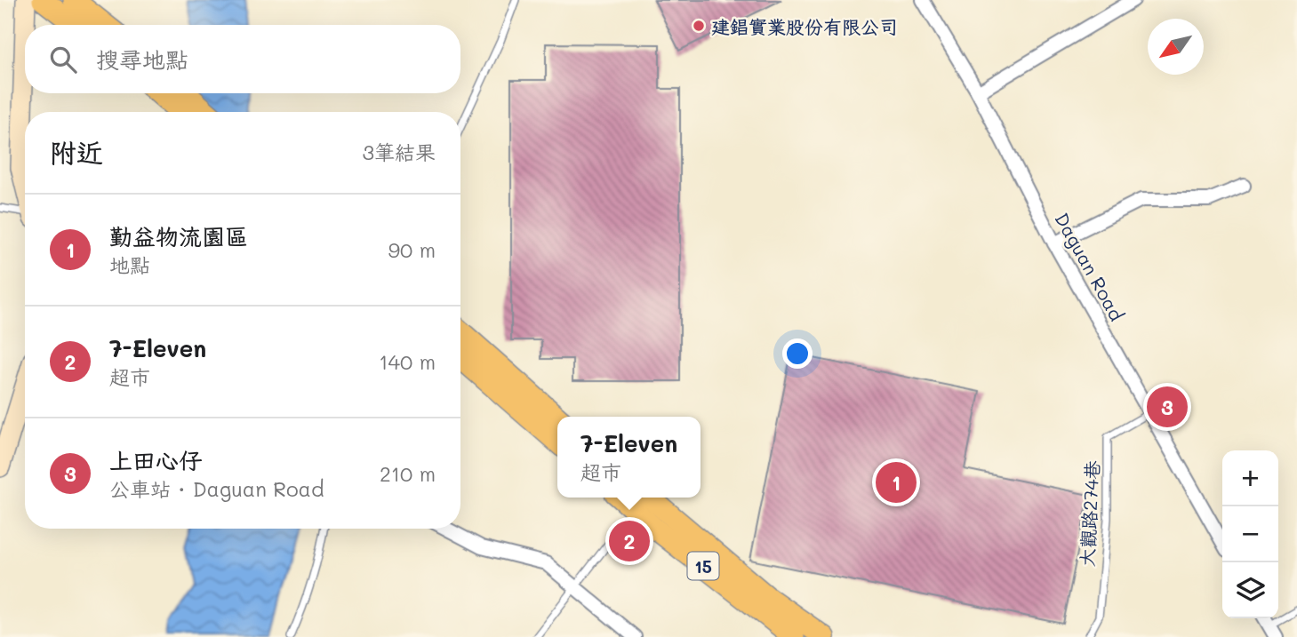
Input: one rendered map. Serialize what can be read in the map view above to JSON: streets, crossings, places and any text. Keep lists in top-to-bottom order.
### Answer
{
  "streets": {
    "main road": ["15"],
    "street": ["Daguan Road"],
    "lane": ["大觀路274巷"]
  },
  "crossings": [
    ["Daguan Road", "大觀路274巷"]
  ],
  "places": ["建錩實業股份有限公司"],
  "north": "bottom left",
  "page": {
    "search": "搜尋地點",
    "heading": ["附近", "3筆結果"],
    "list": [
      {
        "mark": "1",
        "name": "勤益物流園區",
        "note": "地點",
        "value": "90 m"
      },
      {
        "mark": "2",
        "name": "7-Eleven",
        "note": "超市",
        "value": "140 m"
      },
      {
        "mark": "3",
        "name": "上田心仔",
        "note": "公車站 · Daguan Road",
        "value": "210 m"
      }
    ],
    "pins": ["3", "1", "2"],
    "popup": ["7-Eleven", "超市"],
    "map_buttons": ["+", "−"]
  }
}
